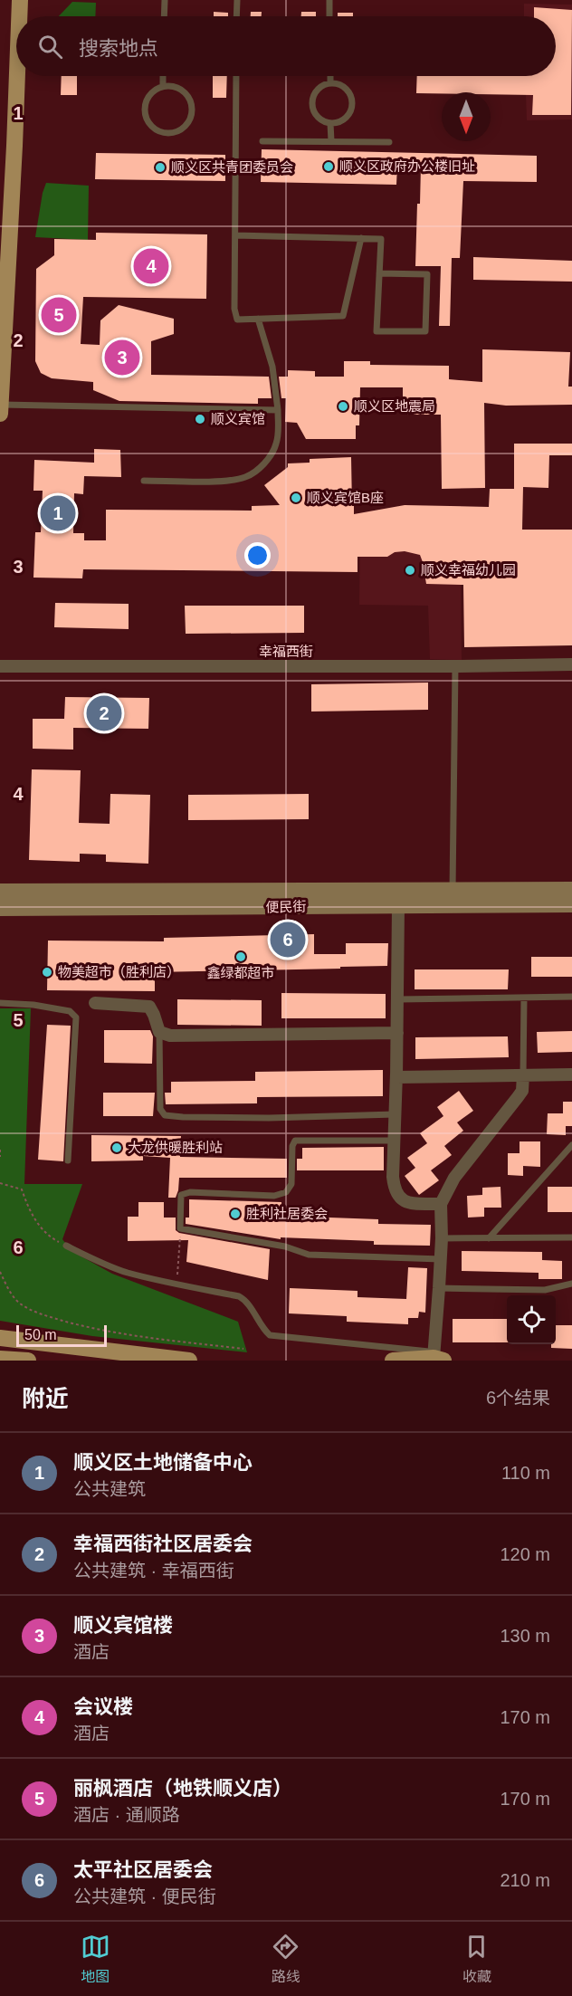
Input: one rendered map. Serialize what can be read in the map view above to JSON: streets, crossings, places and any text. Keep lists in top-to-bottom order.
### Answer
{
  "streets": {
    "street": ["幸福西街", "便民街"]
  },
  "places": [
    "顺义区政府办公楼旧址",
    "顺义区共青团委员会",
    "顺义区地震局",
    "顺义宾馆",
    "顺义宾馆B座",
    "顺义幸福幼儿园",
    "鑫绿都超市",
    "物美超市（胜利店）",
    "大龙供暖胜利站",
    "胜利社居委会"
  ],
  "scale_bar": "50 m",
  "north": "bottom",
  "page": {
    "search": "搜索地点",
    "pins": [
      "4",
      "5",
      "3",
      "1",
      "2",
      "6"
    ],
    "scale": "50 m",
    "heading": ["附近", "6个结果"],
    "list": [
      {
        "mark": "1",
        "name": "顺义区土地储备中心",
        "note": "公共建筑",
        "value": "110 m"
      },
      {
        "mark": "2",
        "name": "幸福西街社区居委会",
        "note": "公共建筑 · 幸福西街",
        "value": "120 m"
      },
      {
        "mark": "3",
        "name": "顺义宾馆楼",
        "note": "酒店",
        "value": "130 m"
      },
      {
        "mark": "4",
        "name": "会议楼",
        "note": "酒店",
        "value": "170 m"
      },
      {
        "mark": "5",
        "name": "丽枫酒店（地铁顺义店）",
        "note": "酒店 · 通顺路",
        "value": "170 m"
      },
      {
        "mark": "6",
        "name": "太平社区居委会",
        "note": "公共建筑 · 便民街",
        "value": "210 m"
      }
    ],
    "nav": ["地图", "路线", "收藏"]
  },
  "grid": {
    "rows": [
      "1",
      "2",
      "3",
      "4",
      "5",
      "6"
    ]
  }
}
